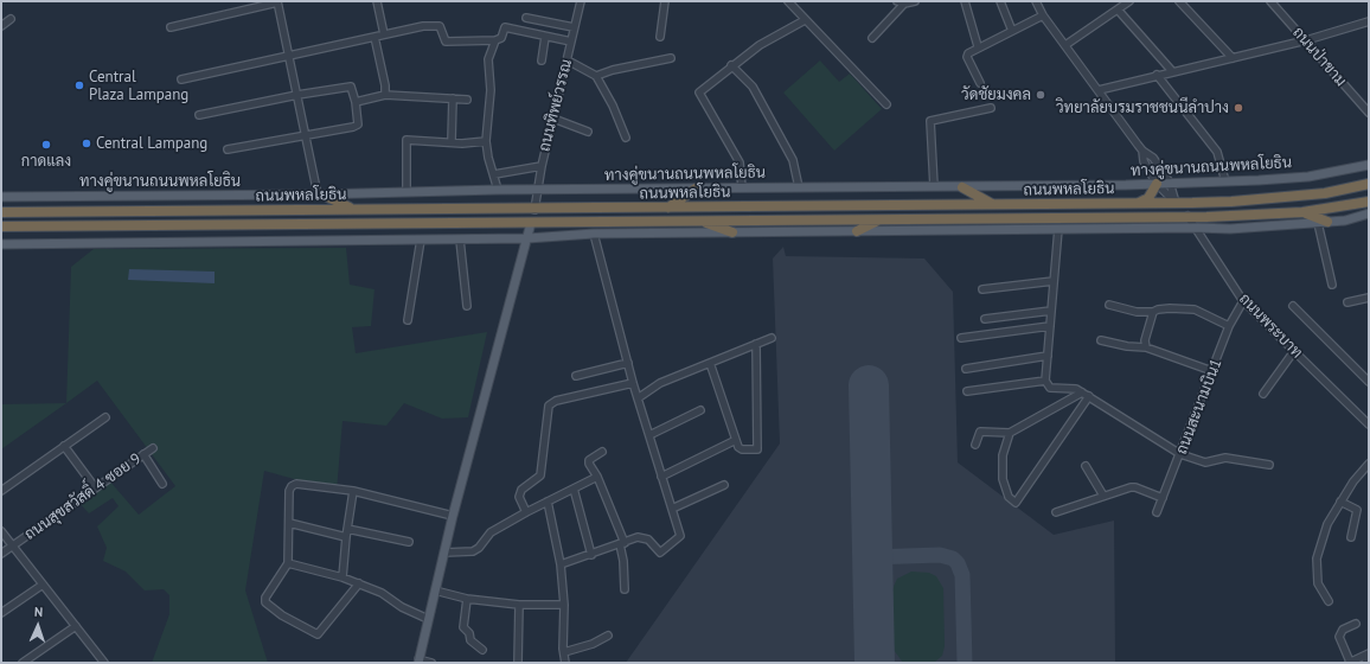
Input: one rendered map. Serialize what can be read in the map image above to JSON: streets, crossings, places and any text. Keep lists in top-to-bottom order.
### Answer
{
  "streets": {
    "highway": ["ถนนพหลโยธิน"],
    "main road": ["ทางคู่ขนานถนนพหลโยธิน"],
    "street": [
      "ถนนป่าขาม",
      "ถนนทิพย์วรรณ",
      "ถนนพระบาท",
      "ถนนสะนามบิน1",
      "ถนนสุขสวัสดิ์ 4 ซอย 9"
    ]
  },
  "crossings": [
    ["ถนนทิพย์วรรณ", "ทางคู่ขนานถนนพหลโยธิน"],
    ["ถนนทิพย์วรรณ", "ถนนพหลโยธิน"],
    ["ถนนพหลโยธิน", "ถนนพระบาท"],
    ["ถนนพระบาท", "ถนนสะนามบิน1"]
  ],
  "places": [
    "Central Plaza Lampang",
    "วัดชัยมงคล",
    "วิทยาลัยบรมราชชนนีลำปาง",
    "Central Lampang",
    "กาดแลง"
  ],
  "north": "top"
}
